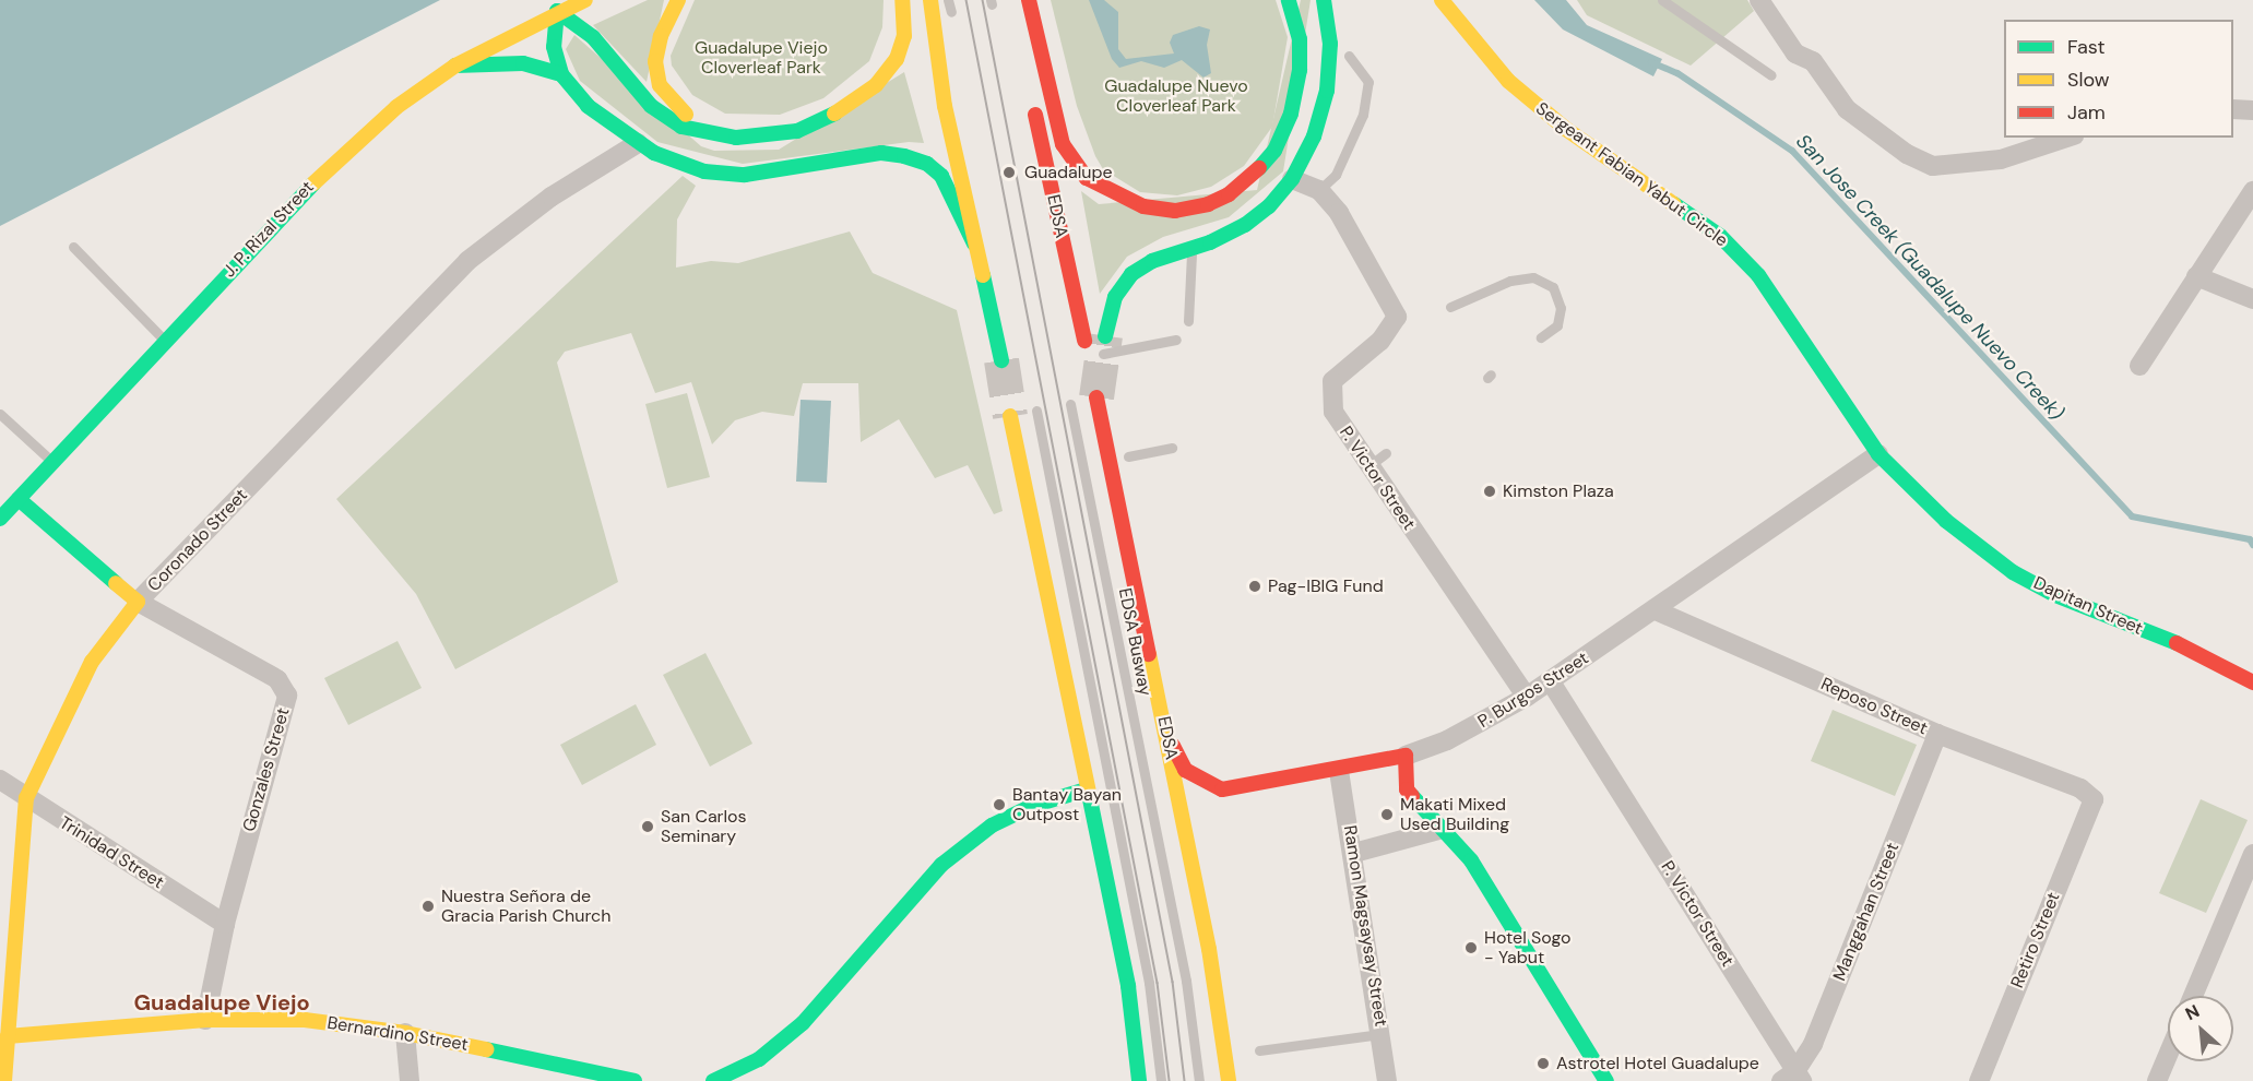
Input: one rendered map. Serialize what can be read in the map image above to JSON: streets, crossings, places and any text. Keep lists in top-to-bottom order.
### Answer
{
  "streets": {
    "main road": [
      "Sergeant Fabian Yabut Circle",
      "EDSA",
      "J. P. Rizal Street",
      "Coronado Street",
      "Dapitan Street",
      "P. Burgos Street",
      "Gonzales Street",
      "Bernardino Street"
    ],
    "street": [
      "P. Victor Street",
      "Reposo Street",
      "Trinidad Street",
      "Manggahan Street",
      "Ramon Magsaysay Street",
      "Retiro Street"
    ],
    "lane": ["EDSA Busway"]
  },
  "crossings": [
    ["Sergeant Fabian Yabut Circle", "Dapitan Street"],
    ["Sergeant Fabian Yabut Circle", "P. Burgos Street"],
    ["EDSA", "P. Burgos Street"],
    ["J. P. Rizal Street", "Gonzales Street"],
    ["P. Victor Street", "P. Burgos Street"],
    ["P. Victor Street", "Manggahan Street"],
    ["Coronado Street", "Gonzales Street"],
    ["Coronado Street", "Trinidad Street"],
    ["Coronado Street", "Bernardino Street"],
    ["Dapitan Street", "P. Burgos Street"],
    ["P. Burgos Street", "Reposo Street"],
    ["P. Burgos Street", "Ramon Magsaysay Street"],
    ["Reposo Street", "Manggahan Street"],
    ["Reposo Street", "Retiro Street"],
    ["Gonzales Street", "Trinidad Street"],
    ["Gonzales Street", "Bernardino Street"]
  ],
  "districts": ["Guadalupe Viejo"],
  "water": ["San Jose Creek (Guadalupe Nuevo Creek)"],
  "parks": ["Guadalupe Viejo Cloverleaf Park", "Guadalupe Nuevo Cloverleaf Park"],
  "places": [
    "Guadalupe",
    "Kimston Plaza",
    "Pag-IBIG Fund",
    "Bantay Bayan Outpost",
    "Makati Mixed Used Building",
    "San Carlos Seminary",
    "Nuestra Señora de Gracia Parish Church",
    "Hotel Sogo - Yabut",
    "Astrotel Hotel Guadalupe"
  ],
  "legend": ["Fast", "Slow", "Jam"],
  "north": "top left"
}
